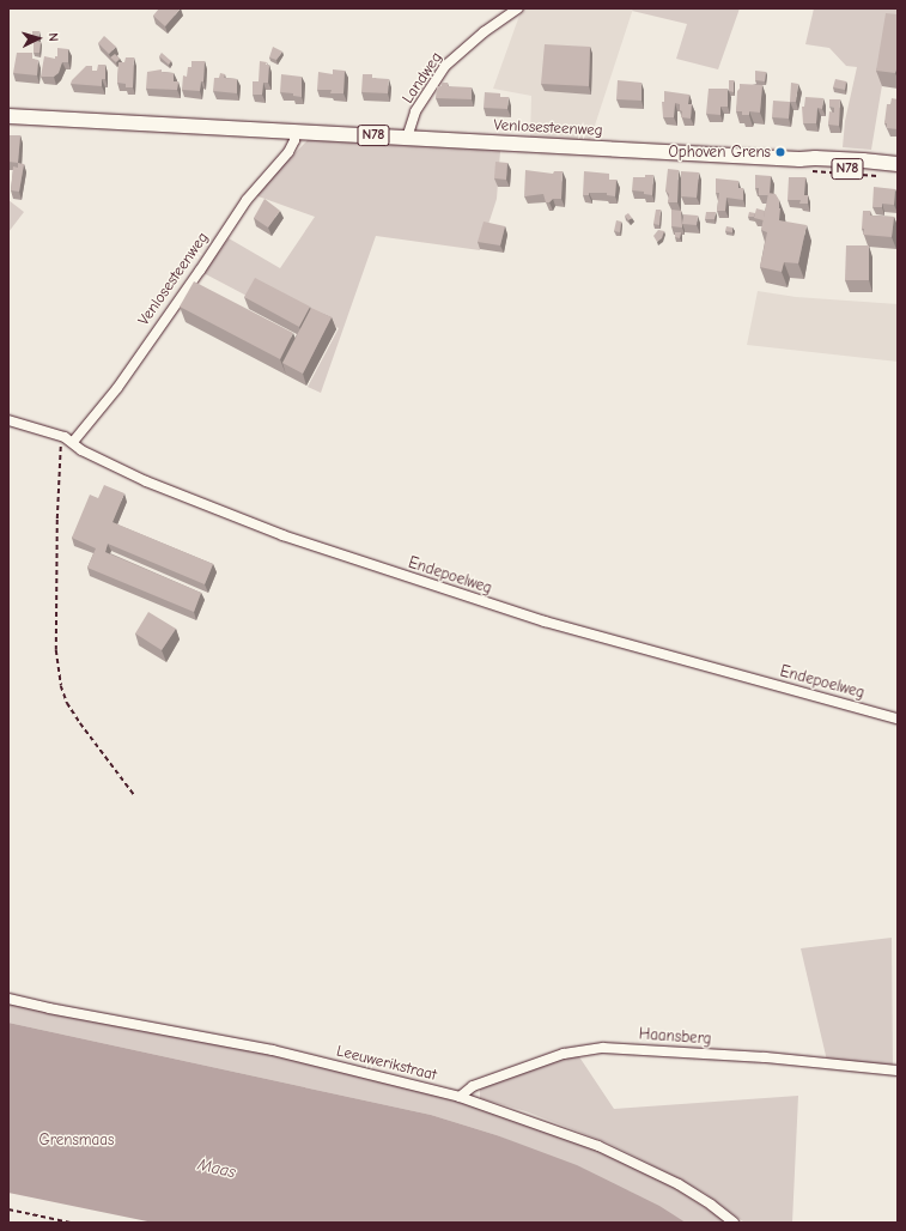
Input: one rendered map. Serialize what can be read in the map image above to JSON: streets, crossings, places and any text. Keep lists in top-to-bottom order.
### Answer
{
  "streets": {
    "main road": ["Venlosesteenweg", "N78"],
    "street": [
      "Landweg",
      "Endepoelweg",
      "Haansberg",
      "Leeuwerikstraat"
    ]
  },
  "crossings": [
    ["Landweg", "Venlosesteenweg"],
    ["Venlosesteenweg", "Endepoelweg"],
    ["Haansberg", "Leeuwerikstraat"]
  ],
  "water": ["Maas"],
  "parks": ["Grensmaas"],
  "places": ["Ophoven Grens"],
  "north": "right"
}
